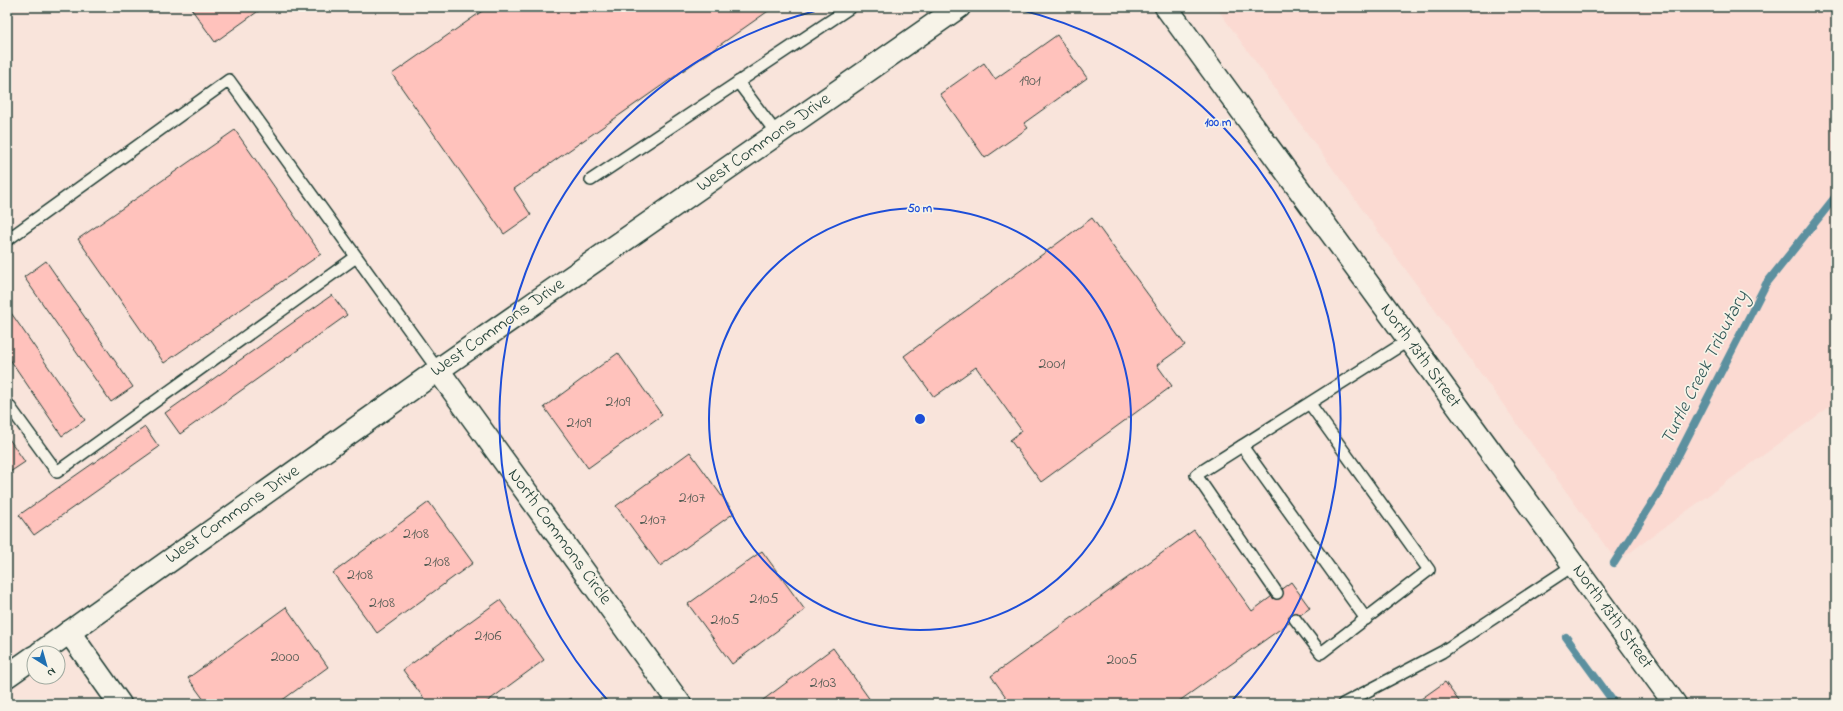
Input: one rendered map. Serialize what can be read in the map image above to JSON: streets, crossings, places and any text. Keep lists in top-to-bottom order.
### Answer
{
  "streets": {
    "street": ["West Commons Drive", "North 13th Street", "North Commons Circle"]
  },
  "crossings": [
    ["West Commons Drive", "North Commons Circle"]
  ],
  "water": ["Turtle Creek Tributary"],
  "house_numbers": [
    "1901",
    "2001",
    "2109",
    "2109",
    "2107",
    "2107",
    "2108",
    "2108",
    "2108",
    "2105",
    "2108",
    "2105",
    "2106",
    "2000",
    "2005",
    "2103"
  ],
  "north": "bottom right",
  "rings": ["100 m", "50 m"]
}
